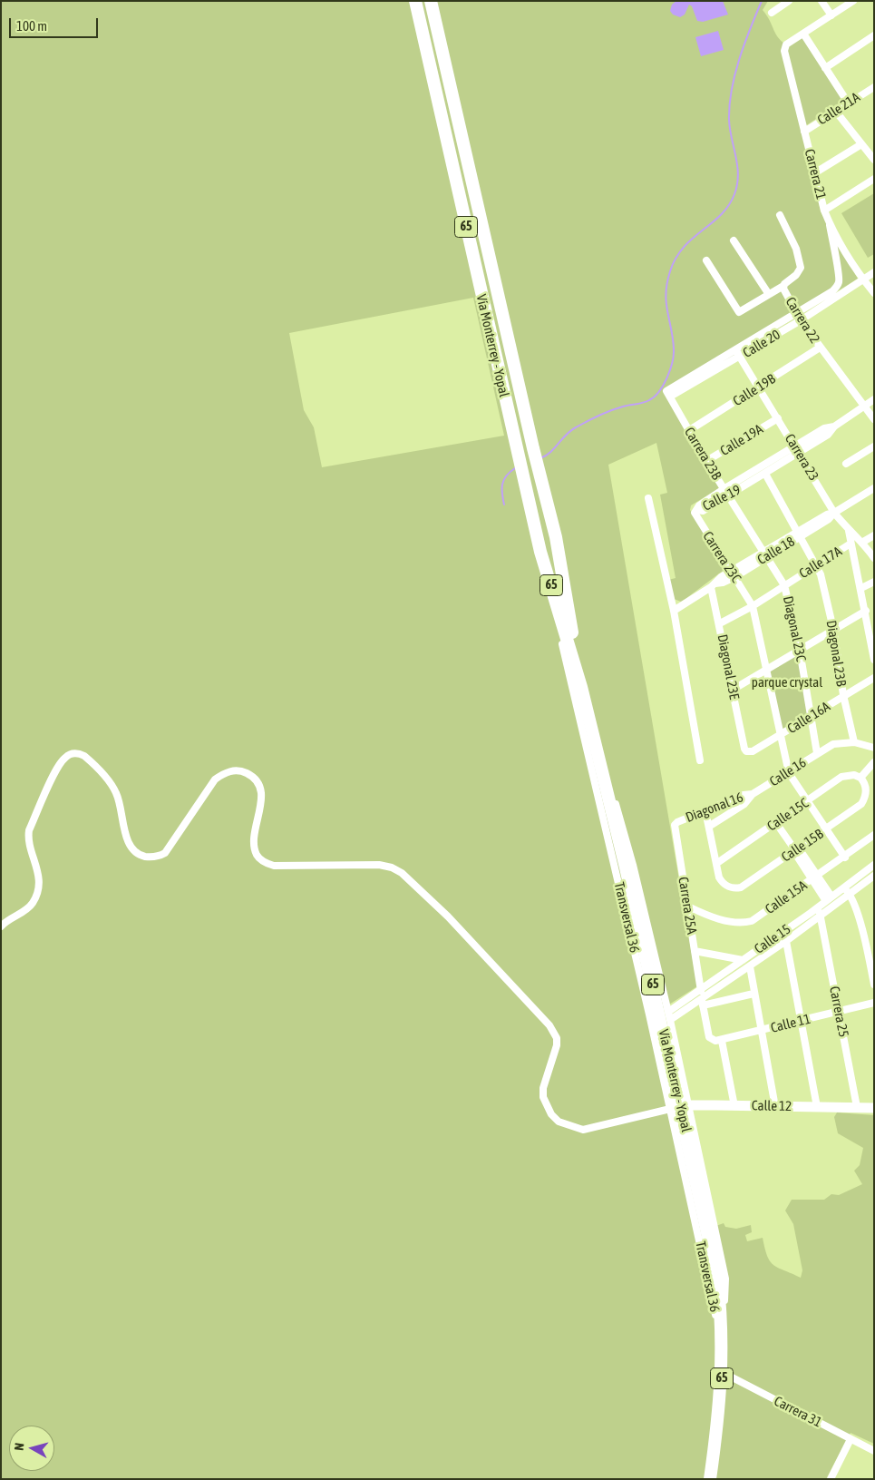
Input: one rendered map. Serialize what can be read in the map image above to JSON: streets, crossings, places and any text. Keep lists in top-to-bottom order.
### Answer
{
  "streets": {
    "highway": ["65", "Vía Monterrey - Yopal"],
    "main road": ["Calle 12"],
    "street": [
      "Calle 21A",
      "Carrera 21",
      "Carrera 22",
      "Calle 20",
      "Calle 19B",
      "Calle 19A",
      "Carrera 23B",
      "Carrera 23",
      "Calle 19",
      "Calle 18",
      "Carrera 23C",
      "Calle 17A",
      "Diagonal 23C",
      "Diagonal 23B",
      "Diagonal 23E",
      "Calle 16A",
      "Calle 16",
      "Diagonal 16",
      "Calle 15C",
      "Calle 15B",
      "Calle 15A",
      "Carrera 25A",
      "Transversal 36",
      "Calle 15",
      "Carrera 25",
      "Calle 11",
      "Carrera 31"
    ]
  },
  "crossings": [
    ["Calle 21A", "Carrera 21"],
    ["Carrera 21", "Calle 20"],
    ["Carrera 22", "Calle 20"],
    ["Carrera 22", "Calle 19B"],
    ["Carrera 22", "Calle 19"],
    ["Calle 20", "Carrera 23B"],
    ["Calle 20", "Carrera 23"],
    ["Vía Monterrey - Yopal", "Transversal 36"],
    ["Vía Monterrey - Yopal", "Calle 12"],
    ["Vía Monterrey - Yopal", "Carrera 31"],
    ["Calle 19B", "Carrera 23B"],
    ["Calle 19B", "Carrera 23"],
    ["Calle 19A", "Carrera 23B"],
    ["Calle 19A", "Carrera 23"],
    ["Carrera 23B", "Calle 19"],
    ["Carrera 23B", "Calle 18"],
    ["Carrera 23B", "Calle 17A"],
    ["Carrera 23B", "Diagonal 23C"],
    ["Carrera 23", "Calle 19"],
    ["Carrera 23", "Calle 18"],
    ["Calle 19", "Carrera 23C"],
    ["Calle 19", "Diagonal 23B"],
    ["Calle 18", "Carrera 23C"],
    ["Calle 18", "Diagonal 23B"],
    ["Calle 18", "Diagonal 23E"],
    ["Carrera 23C", "Calle 17A"],
    ["Carrera 23C", "Calle 16A"],
    ["Carrera 23C", "Calle 16"],
    ["Carrera 23C", "Calle 15C"],
    ["Carrera 23C", "Calle 15B"],
    ["Carrera 23C", "Calle 15A"],
    ["Calle 17A", "Diagonal 23C"],
    ["Calle 17A", "Diagonal 23B"],
    ["Calle 17A", "Diagonal 23E"],
    ["Diagonal 23C", "Calle 16A"],
    ["Diagonal 23C", "Calle 16"],
    ["Diagonal 23B", "Calle 16A"],
    ["Diagonal 23B", "Calle 16"],
    ["Diagonal 23E", "Calle 16A"],
    ["Calle 16", "Diagonal 16"],
    ["Diagonal 16", "Carrera 25A"],
    ["Calle 15C", "Calle 15B"],
    ["Calle 15A", "Carrera 25A"],
    ["Carrera 25A", "Calle 15"],
    ["Transversal 36", "Calle 15"],
    ["Transversal 36", "Calle 12"],
    ["Transversal 36", "Carrera 31"],
    ["Calle 15", "Carrera 25"],
    ["Calle 15", "Calle 11"],
    ["Carrera 25", "Calle 11"],
    ["Carrera 25", "Calle 12"]
  ],
  "parks": ["parque crystal"],
  "scale_bar": "100 m",
  "north": "left"
}
